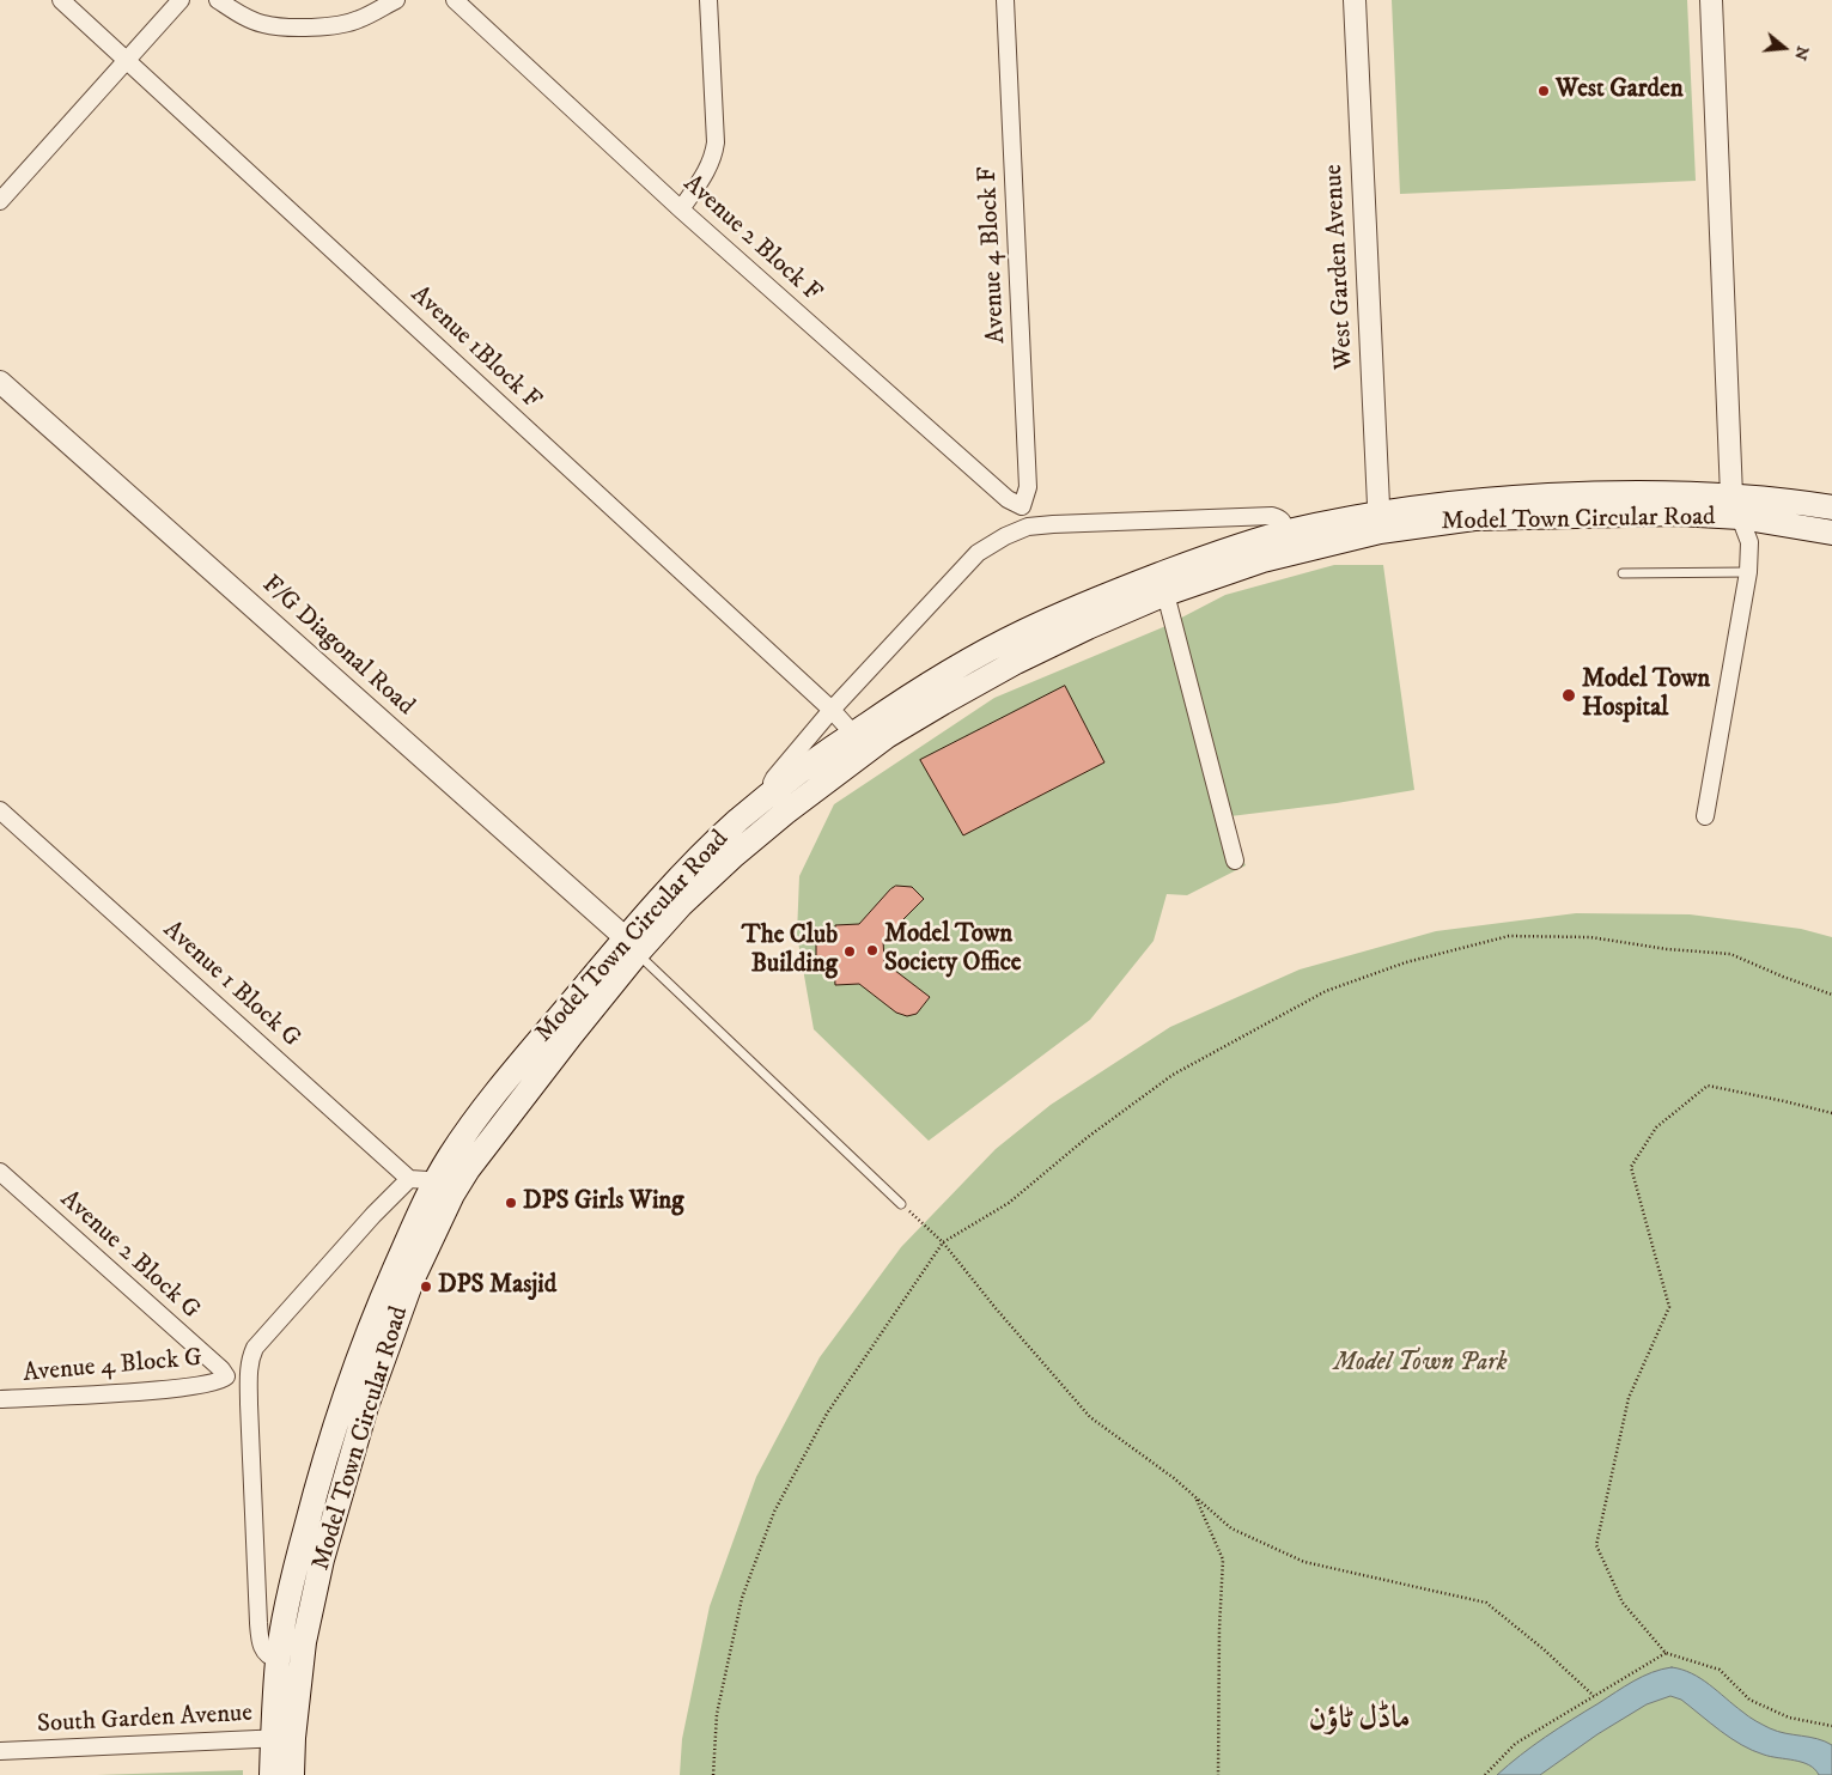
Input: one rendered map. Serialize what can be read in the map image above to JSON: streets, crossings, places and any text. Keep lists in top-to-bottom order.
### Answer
{
  "streets": {
    "main road": ["Model Town Circular Road"],
    "street": [
      "Avenue 2 Block F",
      "Avenue 4 Block F",
      "West Garden Avenue",
      "Avenue 1Block F",
      "F/G Diagonal Road",
      "Avenue 1 Block G",
      "Avenue 2 Block G",
      "Avenue 4 Block G",
      "South Garden Avenue"
    ]
  },
  "crossings": [
    ["Avenue 2 Block F", "Avenue 4 Block F"],
    ["West Garden Avenue", "Model Town Circular Road"],
    ["Avenue 1Block F", "Model Town Circular Road"],
    ["Model Town Circular Road", "F/G Diagonal Road"],
    ["Model Town Circular Road", "South Garden Avenue"],
    ["Avenue 2 Block G", "Avenue 4 Block G"]
  ],
  "districts": ["ماڈل ٹاؤن"],
  "parks": ["Model Town Park"],
  "places": [
    "West Garden",
    "Model Town Hospital",
    "Model Town Society Office",
    "The Club Building",
    "DPS Girls Wing",
    "DPS Masjid"
  ],
  "north": "right"
}
